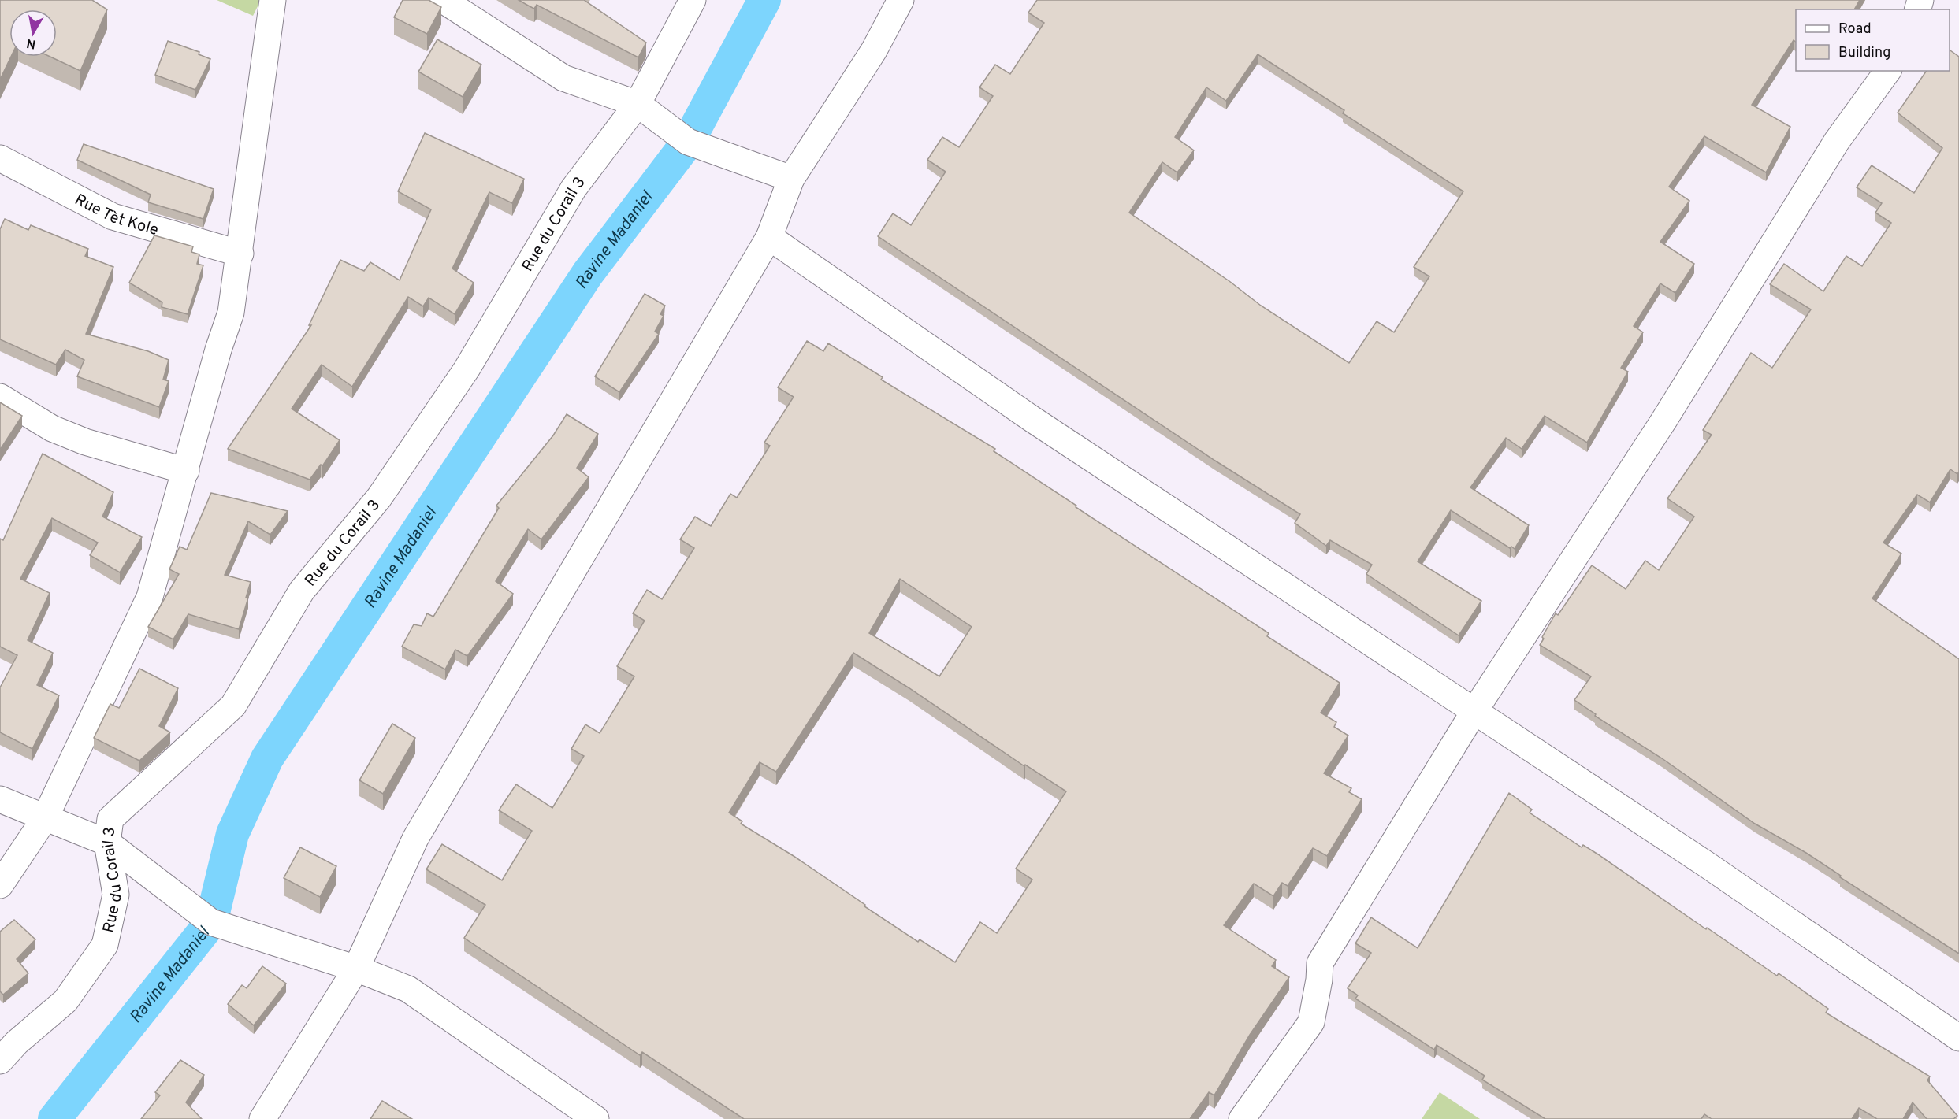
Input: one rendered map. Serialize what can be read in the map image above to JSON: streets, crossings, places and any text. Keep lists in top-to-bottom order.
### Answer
{
  "streets": {
    "street": ["Rue Tèt Kole", "Rue du Corail 3"]
  },
  "water": ["Ravine Madaniel"],
  "legend": ["Road", "Building"],
  "north": "bottom"
}
